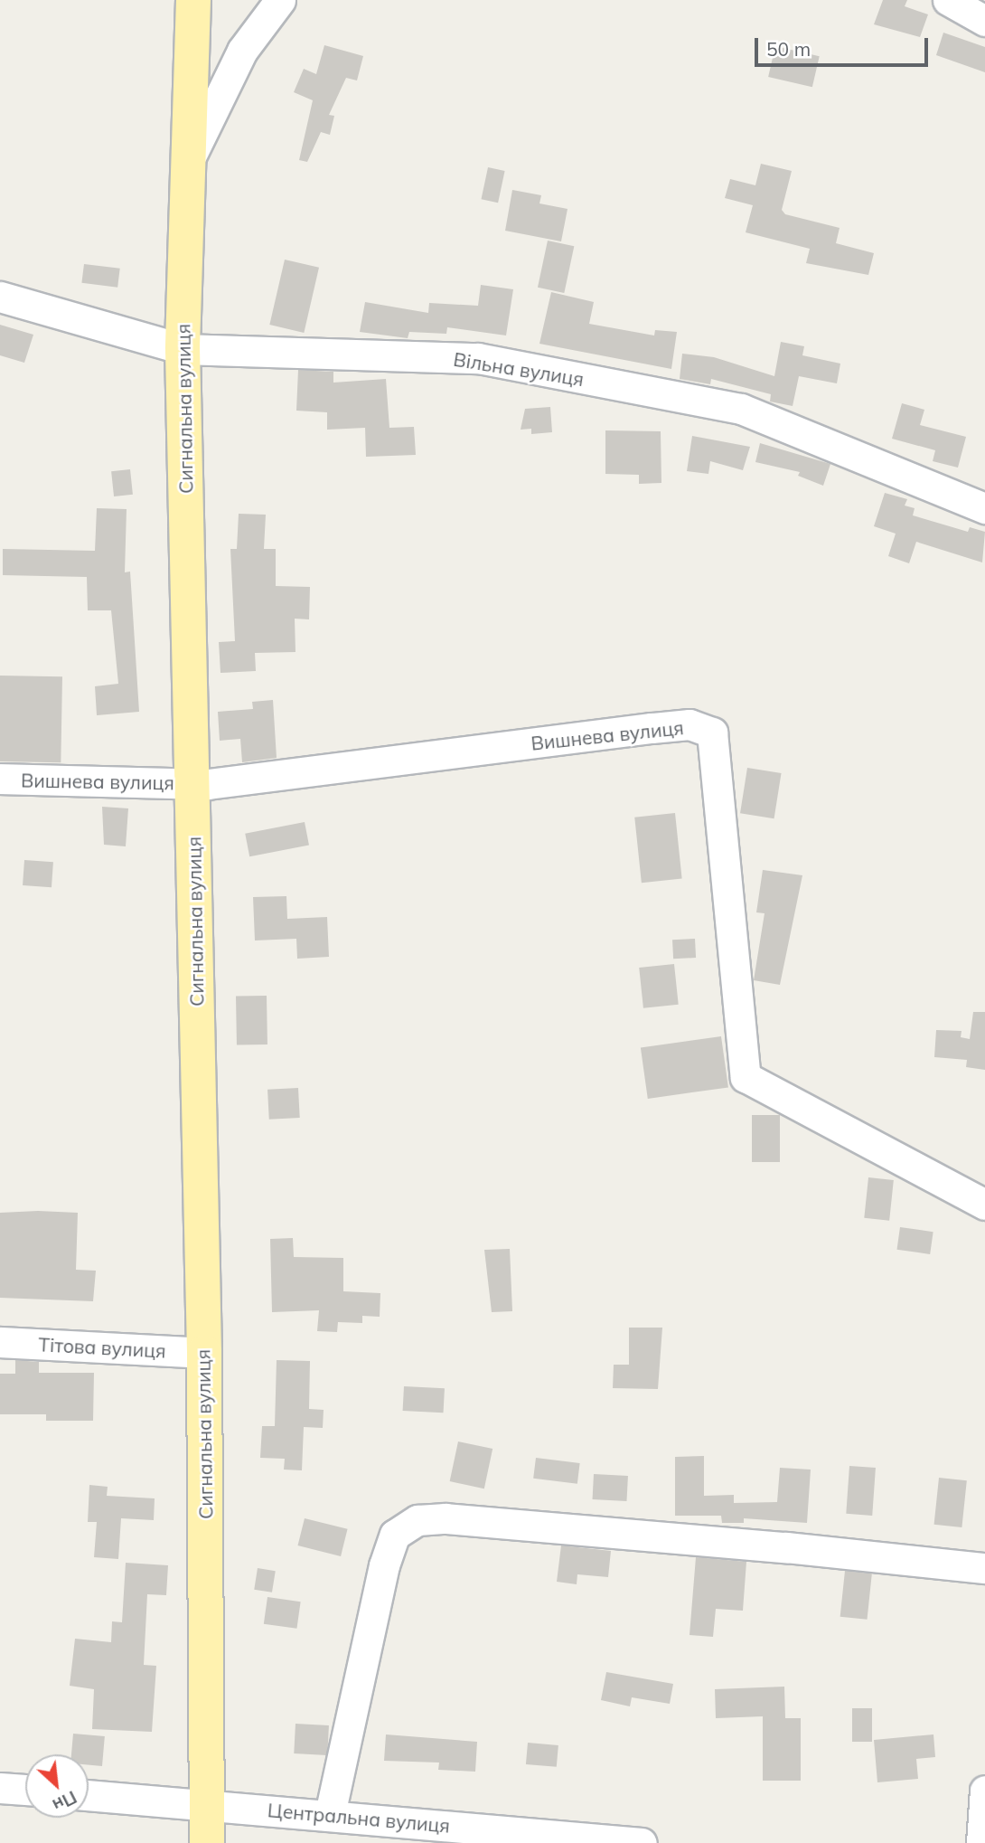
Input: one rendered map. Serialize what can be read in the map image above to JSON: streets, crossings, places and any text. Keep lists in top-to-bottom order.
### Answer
{
  "streets": {
    "main road": ["Сигнальна вулиця"],
    "street": [
      "Вільна вулиця",
      "Вишнева вулиця",
      "Тітова вулиця",
      "Центральна вулиця"
    ]
  },
  "crossings": [
    ["Вільна вулиця", "Сигнальна вулиця"],
    ["Сигнальна вулиця", "Вишнева вулиця"],
    ["Сигнальна вулиця", "Тітова вулиця"],
    ["Сигнальна вулиця", "Центральна вулиця"]
  ],
  "scale_bar": "50 m",
  "north": "bottom right"
}
